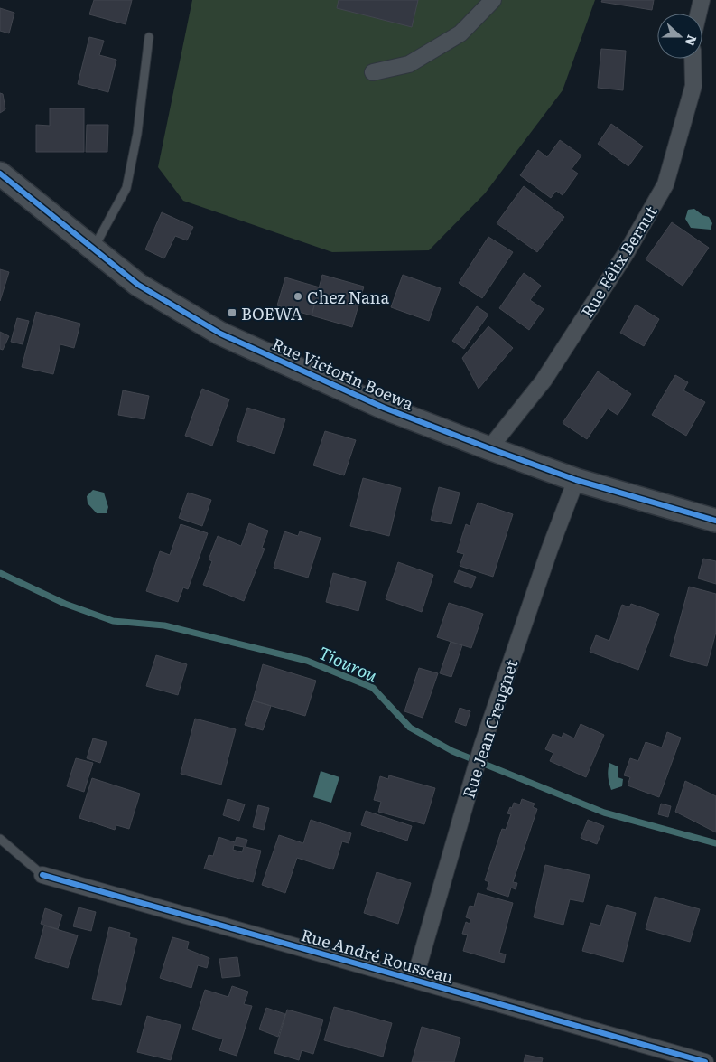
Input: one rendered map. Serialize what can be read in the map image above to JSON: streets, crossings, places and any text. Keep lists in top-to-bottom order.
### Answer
{
  "streets": {
    "street": [
      "Rue Félix Bernut",
      "Rue Victorin Boewa",
      "Rue Jean Creugnet",
      "Rue André Rousseau"
    ]
  },
  "crossings": [
    ["Rue Félix Bernut", "Rue Victorin Boewa"],
    ["Rue Victorin Boewa", "Rue Jean Creugnet"],
    ["Rue Jean Creugnet", "Rue André Rousseau"]
  ],
  "water": ["Tiourou"],
  "places": {
    "other": ["Chez Nana"],
    "transit": ["BOEWA"]
  },
  "north": "right"
}
